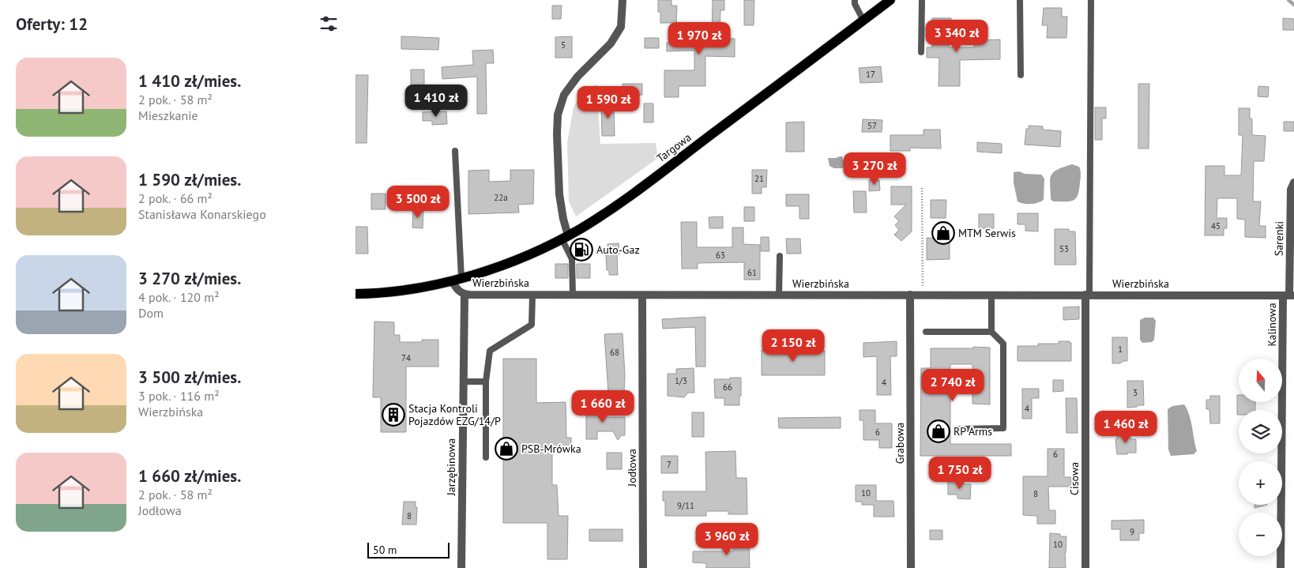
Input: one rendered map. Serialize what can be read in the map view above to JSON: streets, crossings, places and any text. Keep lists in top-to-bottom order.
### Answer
{
  "streets": {
    "main road": ["Targowa"],
    "street": [
      "Sarenki",
      "Wierzbińska",
      "Kalinowa",
      "Grabowa",
      "Jarzębinowa",
      "Jodłowa",
      "Cisowa"
    ]
  },
  "crossings": [
    ["Targowa", "Wierzbińska"],
    ["Sarenki", "Wierzbińska"],
    ["Sarenki", "Kalinowa"],
    ["Wierzbińska", "Kalinowa"],
    ["Wierzbińska", "Grabowa"],
    ["Wierzbińska", "Jarzębinowa"],
    ["Wierzbińska", "Jodłowa"],
    ["Wierzbińska", "Cisowa"]
  ],
  "places": {
    "shop": ["MTM Serwis", "RP Arms", "PSB-Mrówka"],
    "fuel station": ["Auto-Gaz"],
    "building": ["Stacja Kontroli Pojazdów EZG/14/P"]
  },
  "house_numbers": [
    "5",
    "17",
    "57",
    "21",
    "22a",
    "45",
    "53",
    "63",
    "61",
    "1",
    "68",
    "74",
    "1/3",
    "4",
    "66",
    "3",
    "4",
    "6",
    "6",
    "7",
    "10",
    "8",
    "9/11",
    "8",
    "9",
    "10"
  ],
  "scale_bar": "50 m",
  "north": "top",
  "page": {
    "heading": "Oferty: 12",
    "price": [
      "3 340 zł",
      "1 970 zł",
      "1 410 zł",
      "1 590 zł",
      "3 270 zł",
      "3 500 zł",
      "2 150 zł",
      "2 740 zł",
      "1 660 zł",
      "1 460 zł",
      "1 750 zł",
      "3 960 zł"
    ],
    "list": [
      {
        "name": "1 410 zł/mies.",
        "note": "2 pok. · 58 m² · Mieszkanie"
      },
      {
        "name": "1 590 zł/mies.",
        "note": "2 pok. · 66 m² · Stanisława Konarskiego"
      },
      {
        "name": "3 270 zł/mies.",
        "note": "4 pok. · 120 m² · Dom"
      },
      {
        "name": "3 500 zł/mies.",
        "note": "3 pok. · 116 m² · Wierzbińska"
      },
      {
        "name": "1 660 zł/mies.",
        "note": "2 pok. · 58 m² · Jodłowa"
      }
    ],
    "map_buttons": ["+", "−"],
    "scale": "50 m"
  }
}
